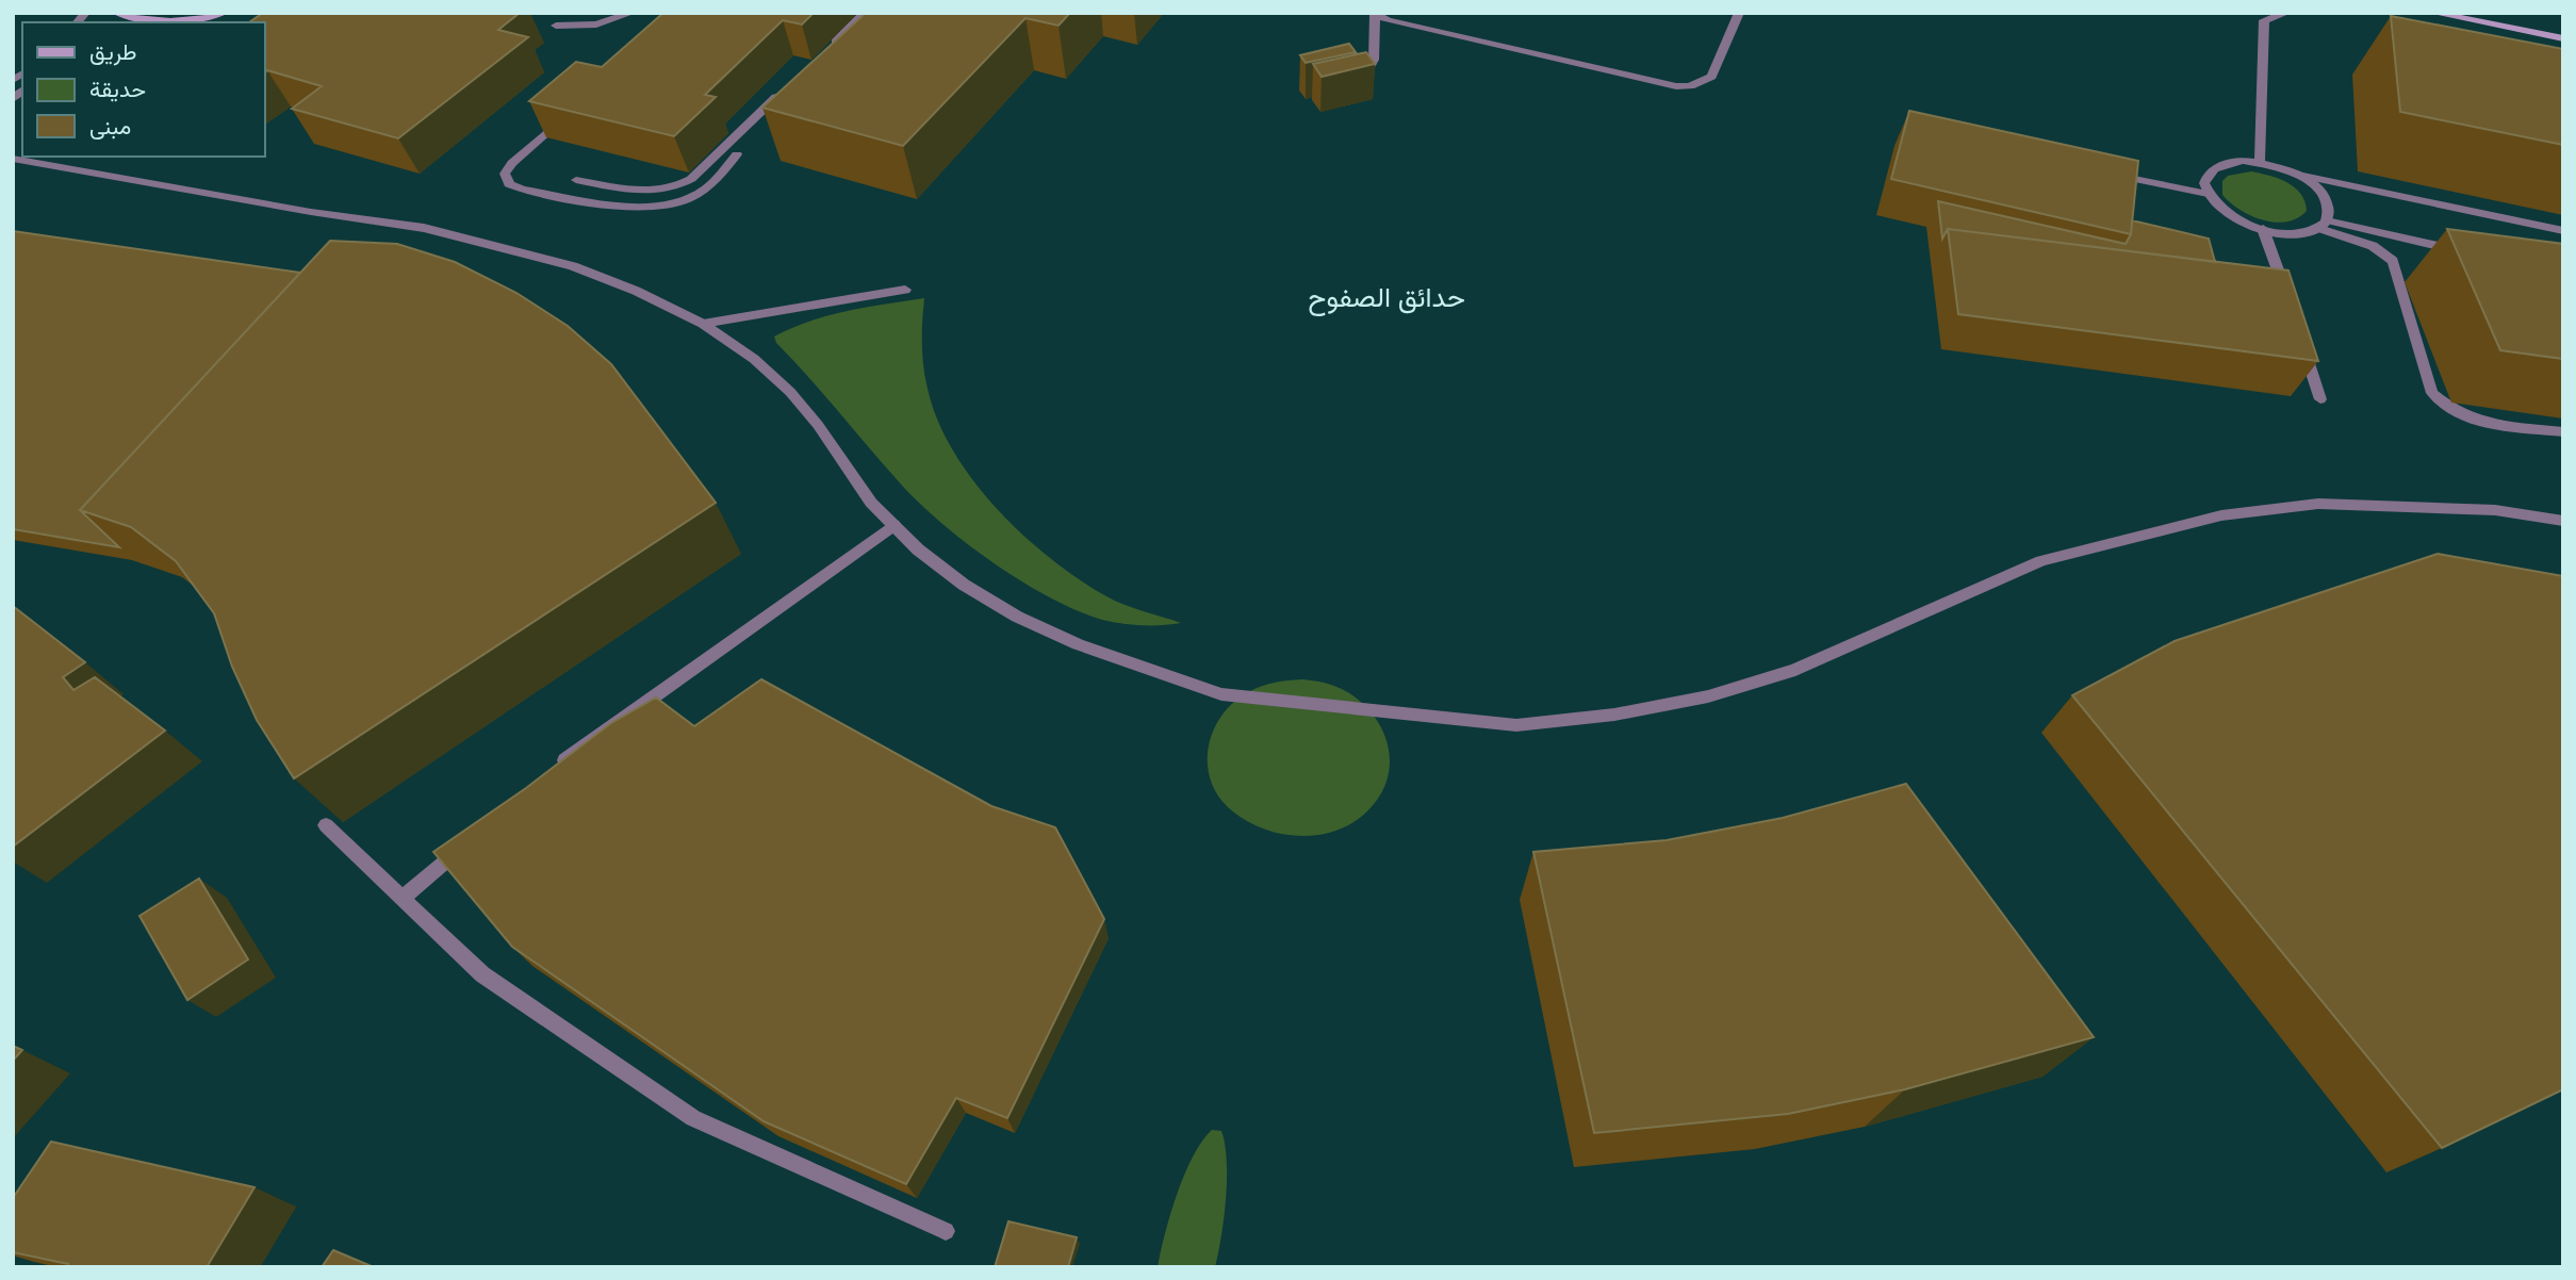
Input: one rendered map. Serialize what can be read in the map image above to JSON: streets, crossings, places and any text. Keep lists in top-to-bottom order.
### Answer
{
  "districts": ["حدائق الصفوح"],
  "legend": ["طريق", "حديقة", "مبنى"]
}
